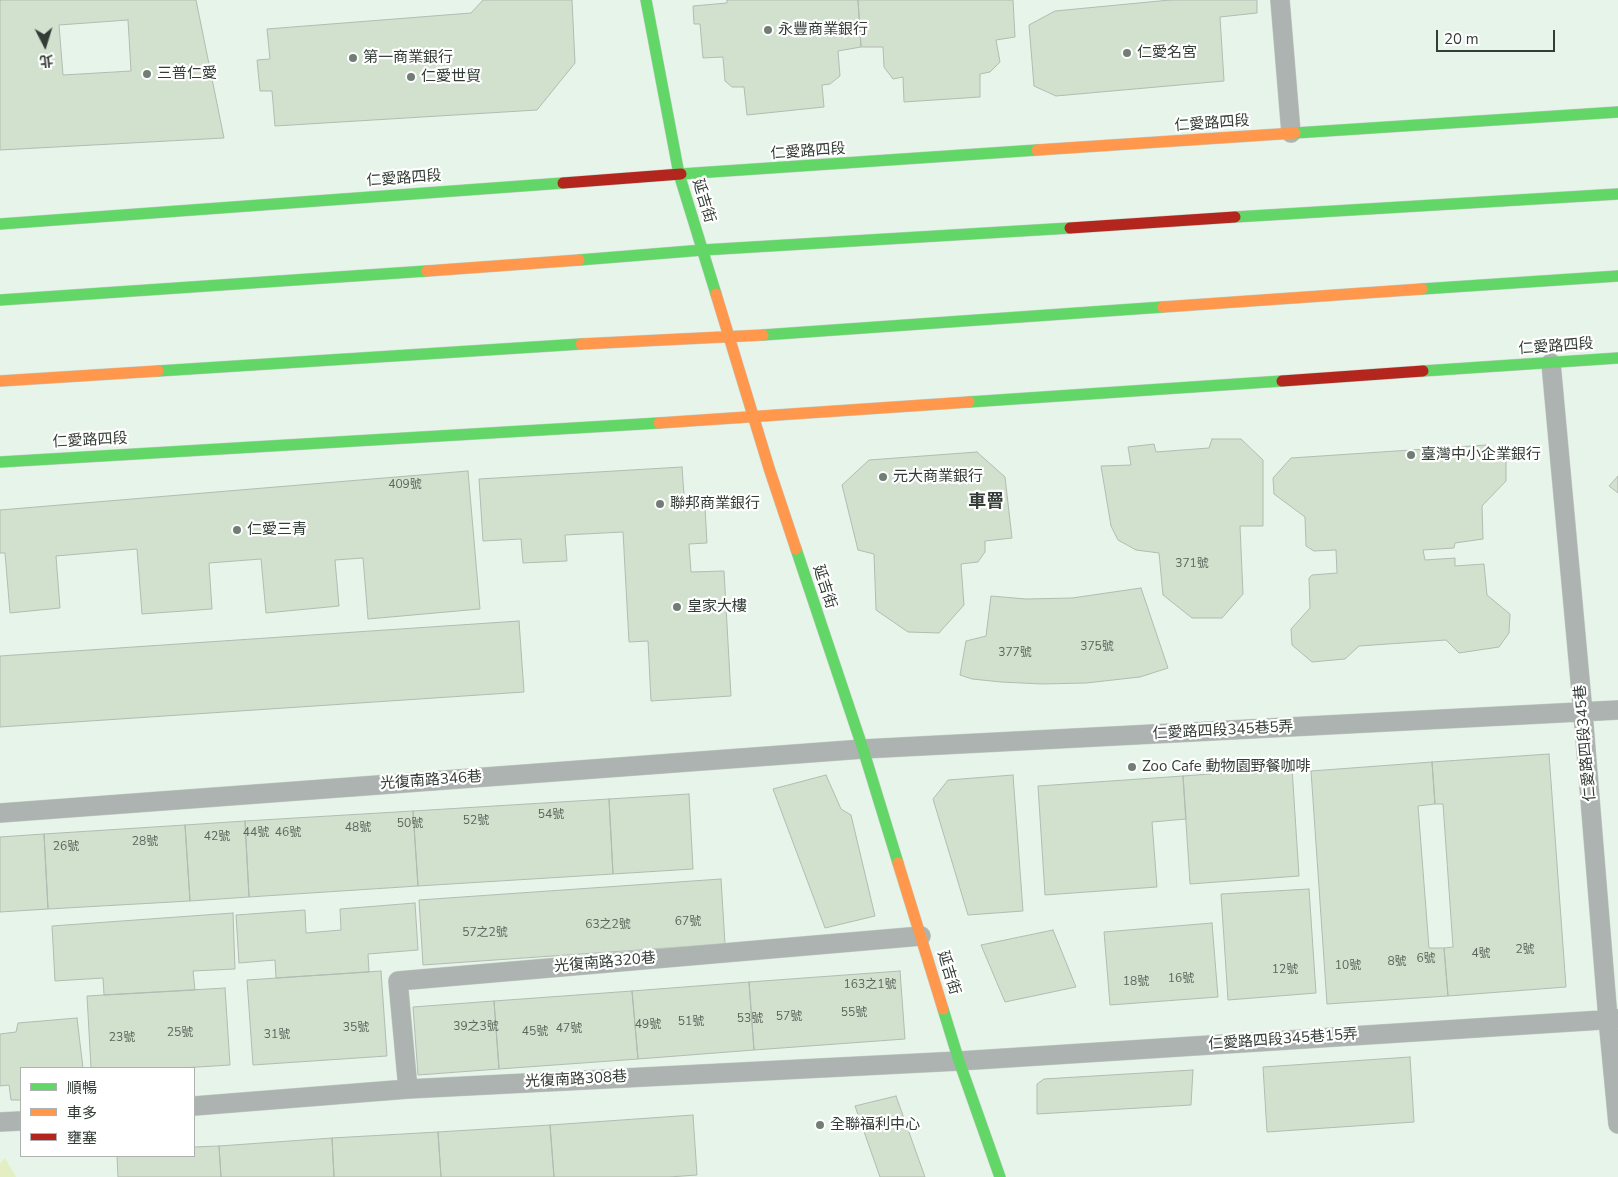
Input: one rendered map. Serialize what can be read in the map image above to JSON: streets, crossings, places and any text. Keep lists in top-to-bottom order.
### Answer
{
  "streets": {
    "main road": ["仁愛路四段", "延吉街"],
    "lane": [
      "仁愛路四段345巷5弄",
      "仁愛路四段345巷",
      "光復南路346巷",
      "光復南路320巷",
      "仁愛路四段345巷15弄",
      "光復南路308巷"
    ]
  },
  "crossings": [
    ["仁愛路四段", "延吉街"],
    ["仁愛路四段", "仁愛路四段345巷"],
    ["延吉街", "仁愛路四段345巷5弄"],
    ["延吉街", "光復南路346巷"],
    ["延吉街", "光復南路320巷"],
    ["延吉街", "仁愛路四段345巷15弄"],
    ["延吉街", "光復南路308巷"],
    ["仁愛路四段345巷5弄", "仁愛路四段345巷"],
    ["仁愛路四段345巷5弄", "光復南路346巷"],
    ["仁愛路四段345巷", "仁愛路四段345巷15弄"],
    ["光復南路320巷", "光復南路308巷"],
    ["仁愛路四段345巷15弄", "光復南路308巷"]
  ],
  "districts": ["車罾"],
  "places": [
    "永豐商業銀行",
    "仁愛名宮",
    "第一商業銀行",
    "三普仁愛",
    "仁愛世貿",
    "臺灣中小企業銀行",
    "元大商業銀行",
    "聯邦商業銀行",
    "仁愛三青",
    "皇家大樓",
    "Zoo Cafe 動物園野餐咖啡",
    "全聯福利中心"
  ],
  "house_numbers": [
    "409號",
    "371號",
    "375號",
    "377號",
    "54號",
    "52號",
    "50號",
    "48號",
    "44號",
    "46號",
    "42號",
    "28號",
    "26號",
    "67號",
    "63之2號",
    "57之2號",
    "2號",
    "4號",
    "6號",
    "8號",
    "10號",
    "12號",
    "16號",
    "18號",
    "163之1號",
    "55號",
    "57號",
    "53號",
    "51號",
    "49號",
    "39之3號",
    "35號",
    "47號",
    "45號",
    "25號",
    "31號",
    "23號"
  ],
  "legend": ["順暢", "車多", "壅塞"],
  "scale_bar": "20 m",
  "north": "bottom"
}
